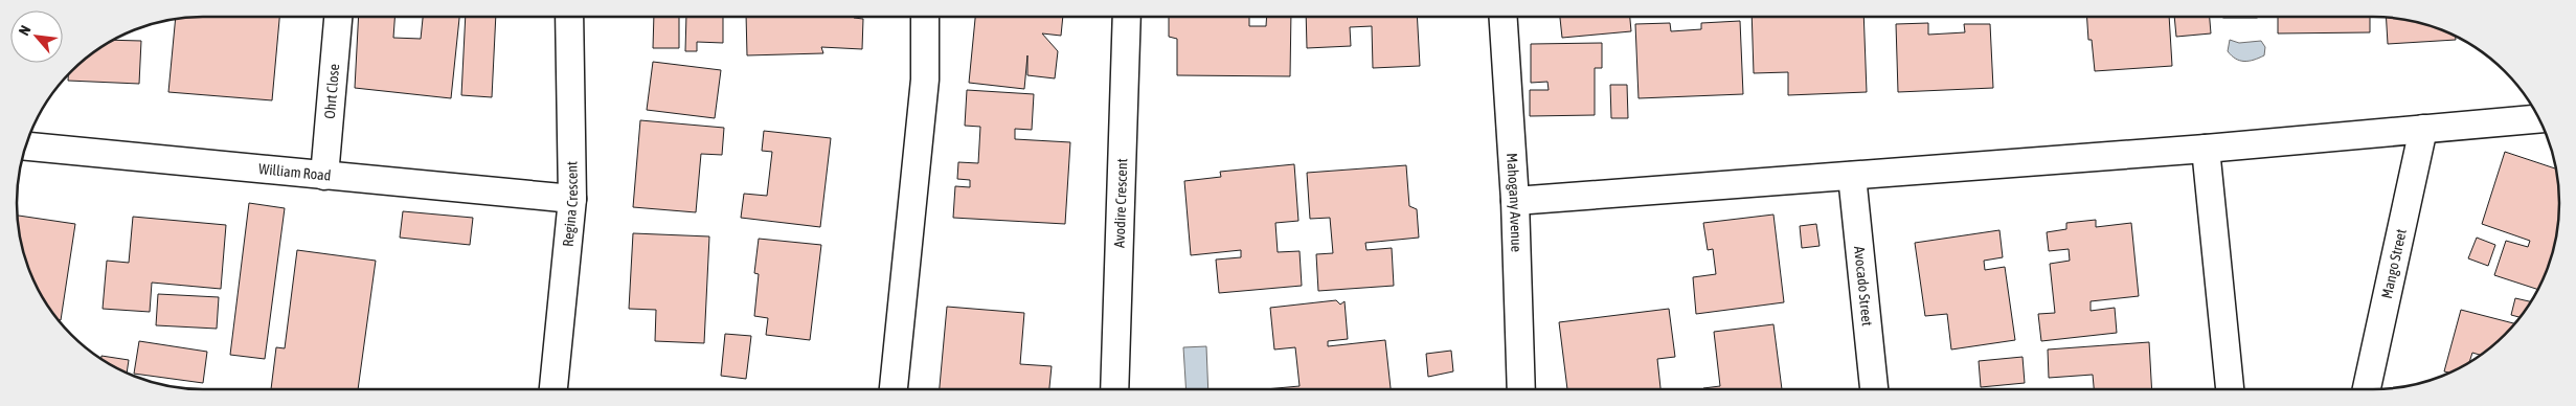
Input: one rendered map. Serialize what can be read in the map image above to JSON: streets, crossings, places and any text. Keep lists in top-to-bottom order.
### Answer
{
  "streets": {
    "street": [
      "Ohrt Close",
      "William Road",
      "Regina Crescent",
      "Avodire Crescent",
      "Mahogany Avenue",
      "Mango Street",
      "Avocado Street"
    ]
  },
  "crossings": [
    ["Ohrt Close", "William Road"],
    ["William Road", "Regina Crescent"]
  ],
  "north": "top left"
}
